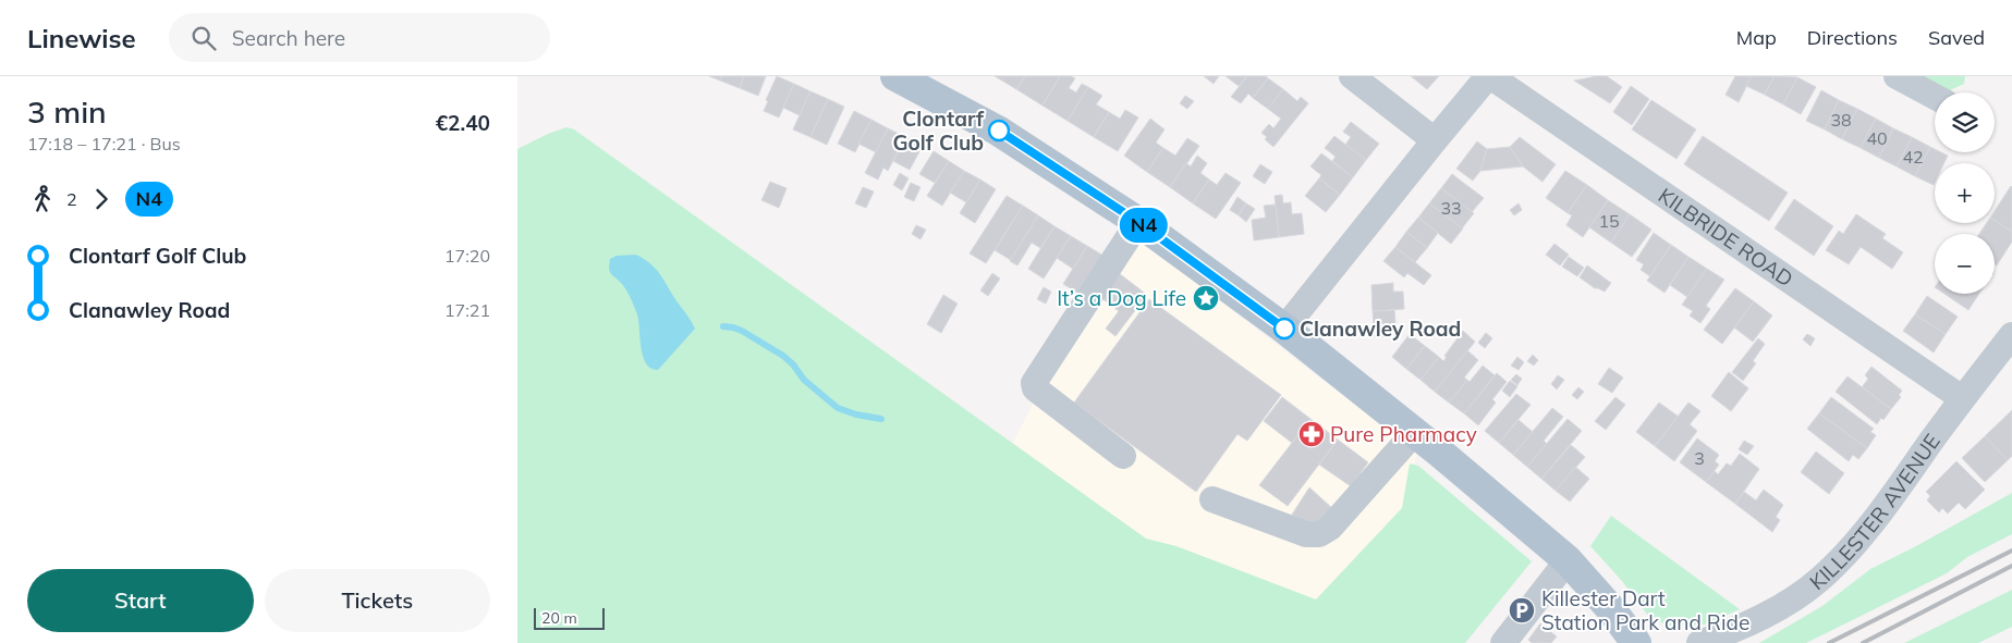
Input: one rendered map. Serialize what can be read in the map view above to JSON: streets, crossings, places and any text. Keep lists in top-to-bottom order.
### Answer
{
  "streets": {
    "street": ["KILBRIDE ROAD", "KILLESTER AVENUE"]
  },
  "crossings": [
    ["KILBRIDE ROAD", "KILLESTER AVENUE"]
  ],
  "places": {
    "other": ["Clontarf Golf Club", "Clanawley Road"],
    "place": ["It’s a Dog Life"],
    "pharmacy": ["Pure Pharmacy"],
    "parking": ["Killester Dart Station Park and Ride"]
  },
  "lines": ["bus line N4"],
  "house_numbers": [
    "38",
    "40",
    "42",
    "33",
    "15",
    "3"
  ],
  "scale_bar": "20 m",
  "page": {
    "header": "Linewise",
    "search": "Search here",
    "nav": ["Map", "Directions", "Saved"],
    "heading": ["3 min", "17:18 – 17:21 · Bus", "€2.40"],
    "on_map": "N4",
    "map_buttons": ["+", "−"],
    "legs": ["2", "N4"],
    "list": [
      {
        "name": "Clontarf Golf Club",
        "value": "17:20"
      },
      {
        "name": "Clanawley Road",
        "value": "17:21"
      }
    ],
    "buttons": ["Start", "Tickets"],
    "scale": "20 m"
  }
}
